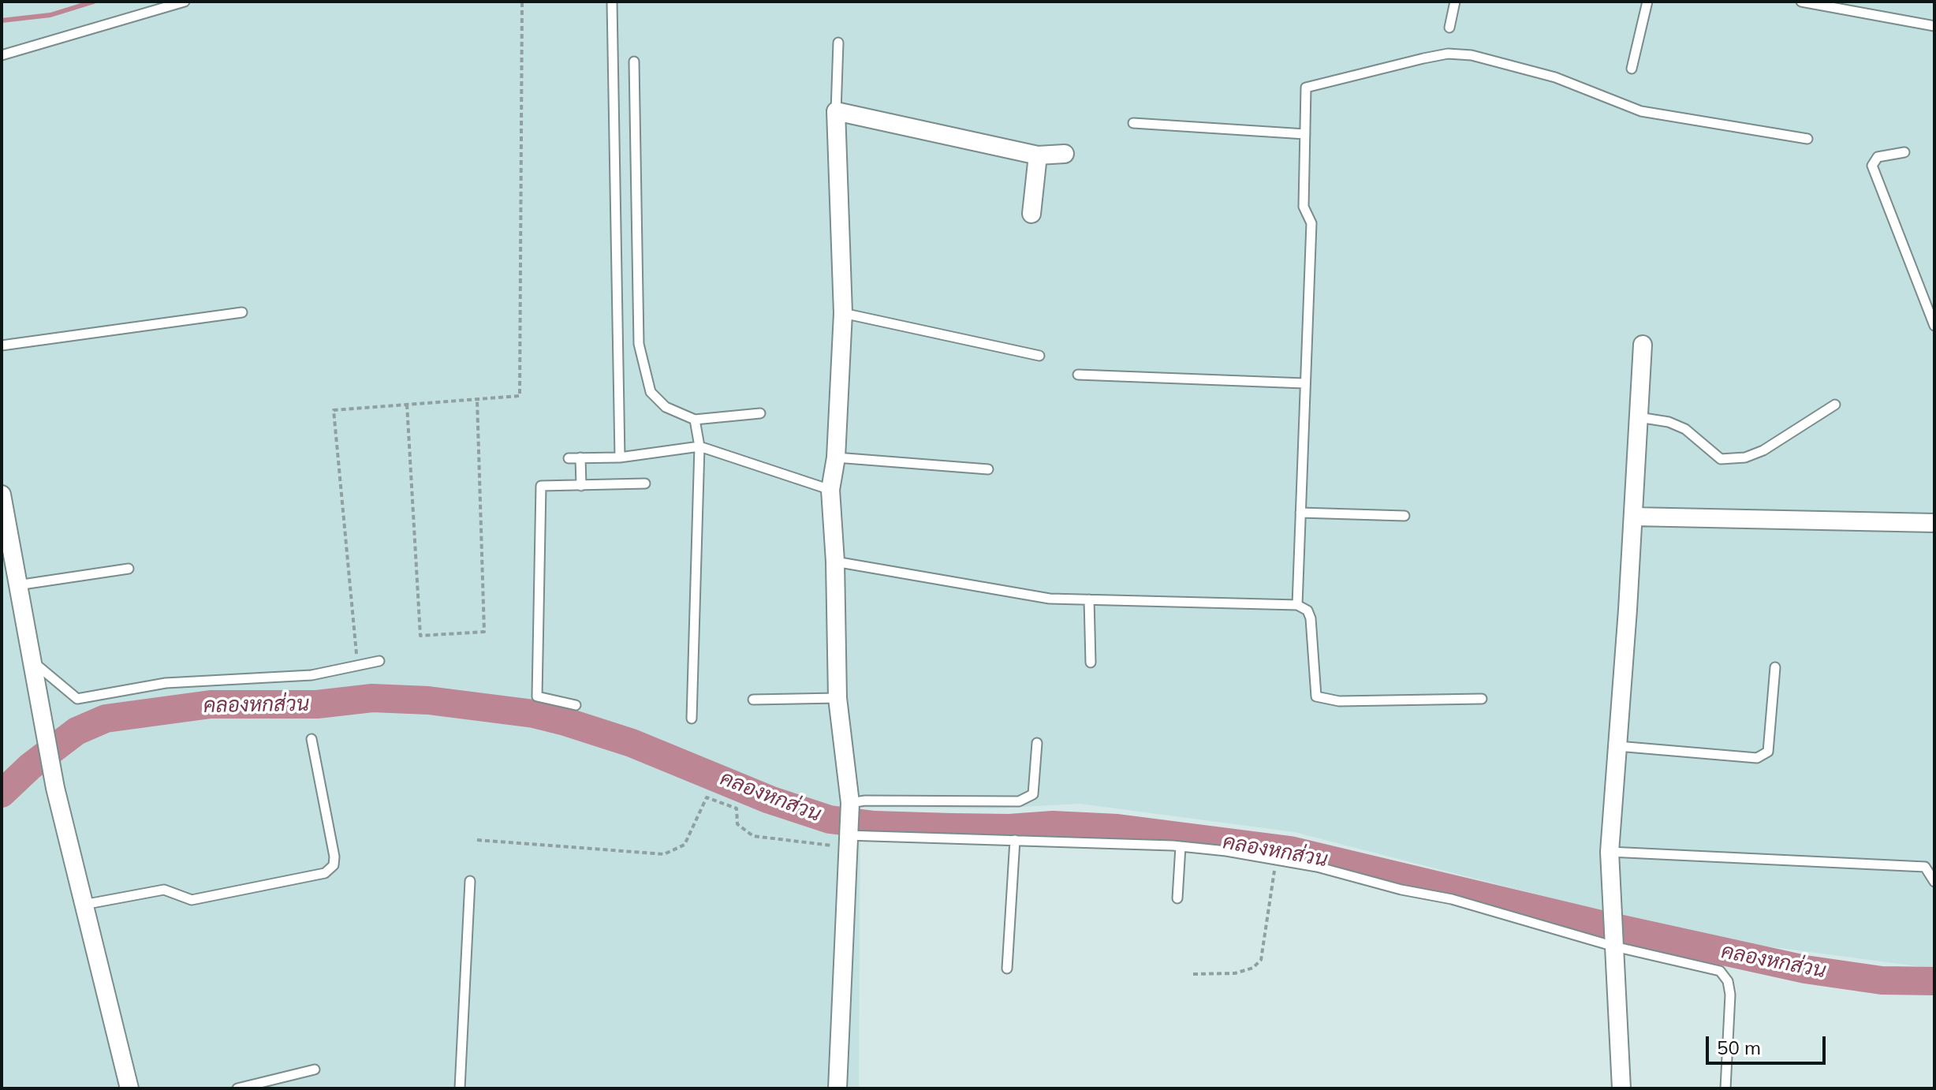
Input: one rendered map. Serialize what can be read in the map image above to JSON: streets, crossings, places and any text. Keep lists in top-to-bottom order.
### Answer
{
  "water": ["คลองหกส่วน"],
  "scale_bar": "50 m"
}
